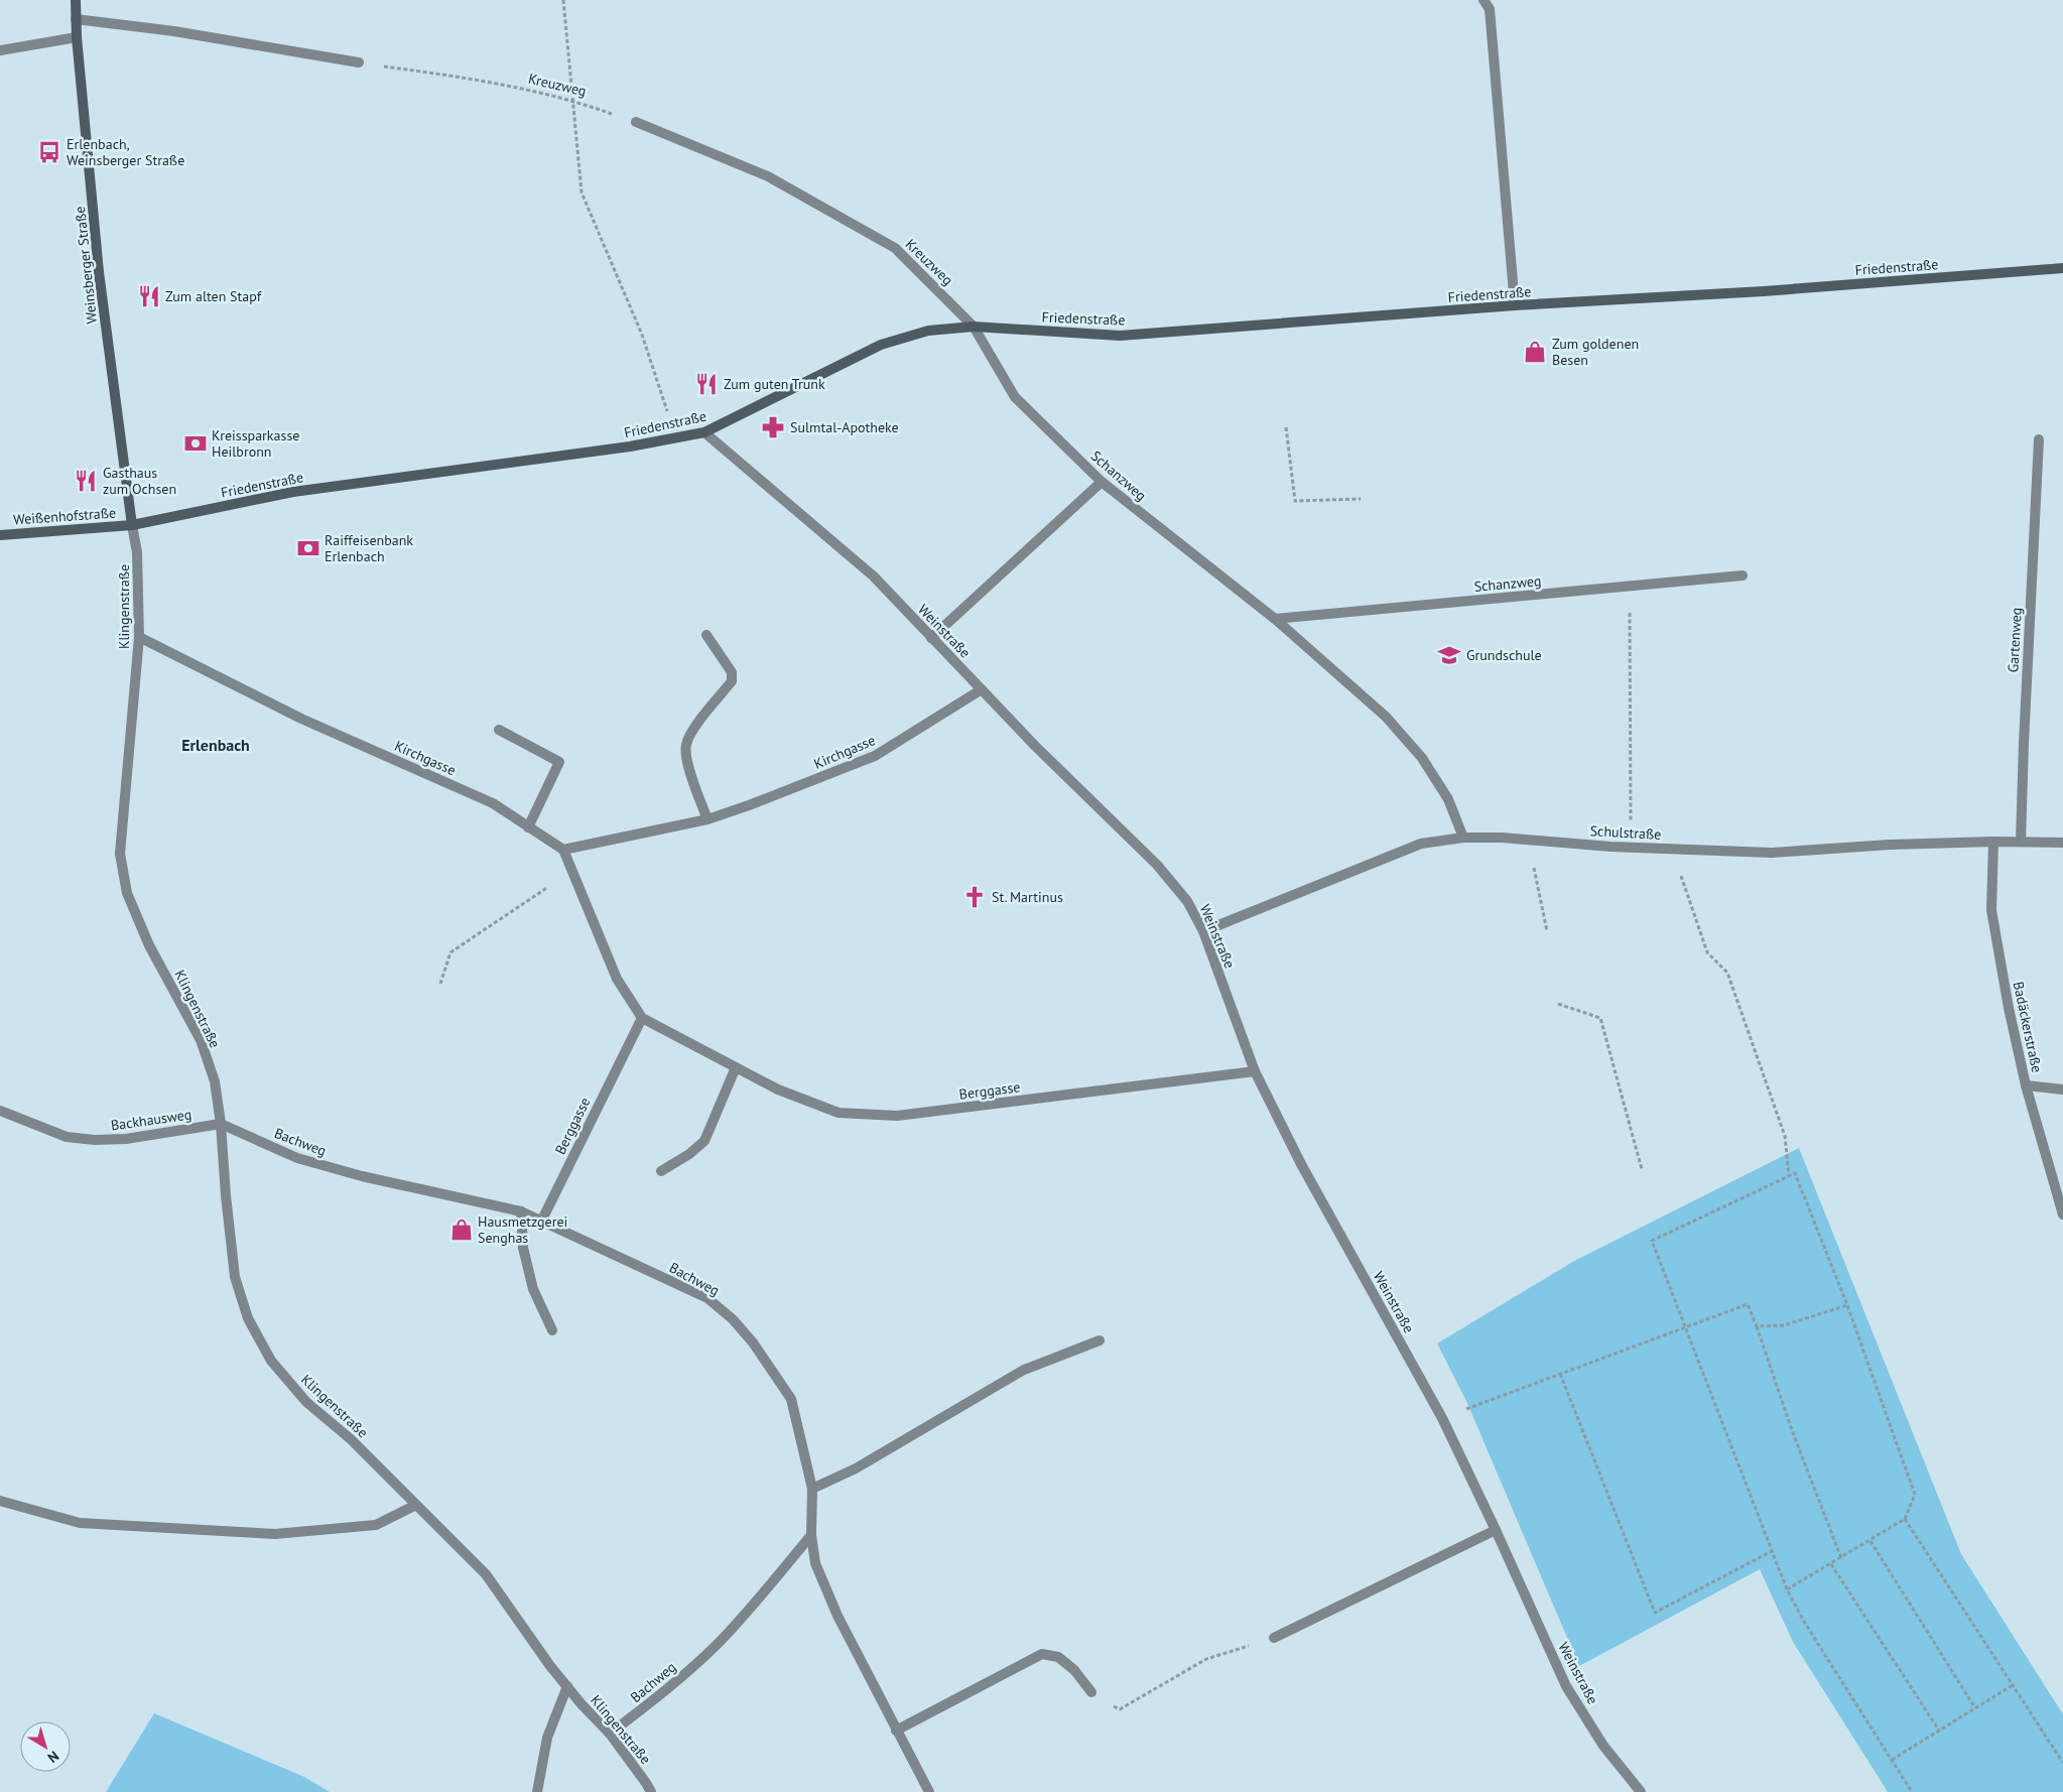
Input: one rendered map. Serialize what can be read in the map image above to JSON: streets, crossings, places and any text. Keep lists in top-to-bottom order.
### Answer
{
  "streets": {
    "street": [
      "Kreuzweg",
      "Weinsberger Straße",
      "Friedenstraße",
      "Schanzweg",
      "Weißenhofstraße",
      "Klingenstraße",
      "Weinstraße",
      "Gartenweg",
      "Kirchgasse",
      "Schulstraße",
      "Badäckerstraße",
      "Berggasse",
      "Backhausweg",
      "Bachweg"
    ]
  },
  "crossings": [
    ["Kreuzweg", "Friedenstraße"],
    ["Kreuzweg", "Schanzweg"],
    ["Weinsberger Straße", "Friedenstraße"],
    ["Weinsberger Straße", "Weißenhofstraße"],
    ["Weinsberger Straße", "Klingenstraße"],
    ["Friedenstraße", "Schanzweg"],
    ["Friedenstraße", "Weißenhofstraße"],
    ["Friedenstraße", "Klingenstraße"],
    ["Friedenstraße", "Weinstraße"],
    ["Schanzweg", "Schulstraße"],
    ["Weißenhofstraße", "Klingenstraße"],
    ["Klingenstraße", "Kirchgasse"],
    ["Klingenstraße", "Backhausweg"],
    ["Klingenstraße", "Bachweg"],
    ["Weinstraße", "Kirchgasse"],
    ["Weinstraße", "Schulstraße"],
    ["Weinstraße", "Berggasse"],
    ["Gartenweg", "Schulstraße"],
    ["Kirchgasse", "Berggasse"],
    ["Schulstraße", "Badäckerstraße"],
    ["Berggasse", "Bachweg"],
    ["Backhausweg", "Bachweg"]
  ],
  "districts": ["Erlenbach"],
  "places": {
    "bus stop": ["Erlenbach, Weinsberger Straße"],
    "restaurant": ["Zum alten Stapf", "Zum guten Trunk", "Gasthaus zum Ochsen"],
    "shop": ["Zum goldenen Besen", "Hausmetzgerei Senghas"],
    "pharmacy": ["Sulmtal-Apotheke"],
    "bank": ["Kreissparkasse Heilbronn", "Raiffeisenbank Erlenbach"],
    "school or university": ["Grundschule"],
    "church": ["St. Martinus"]
  },
  "north": "bottom right"
}
